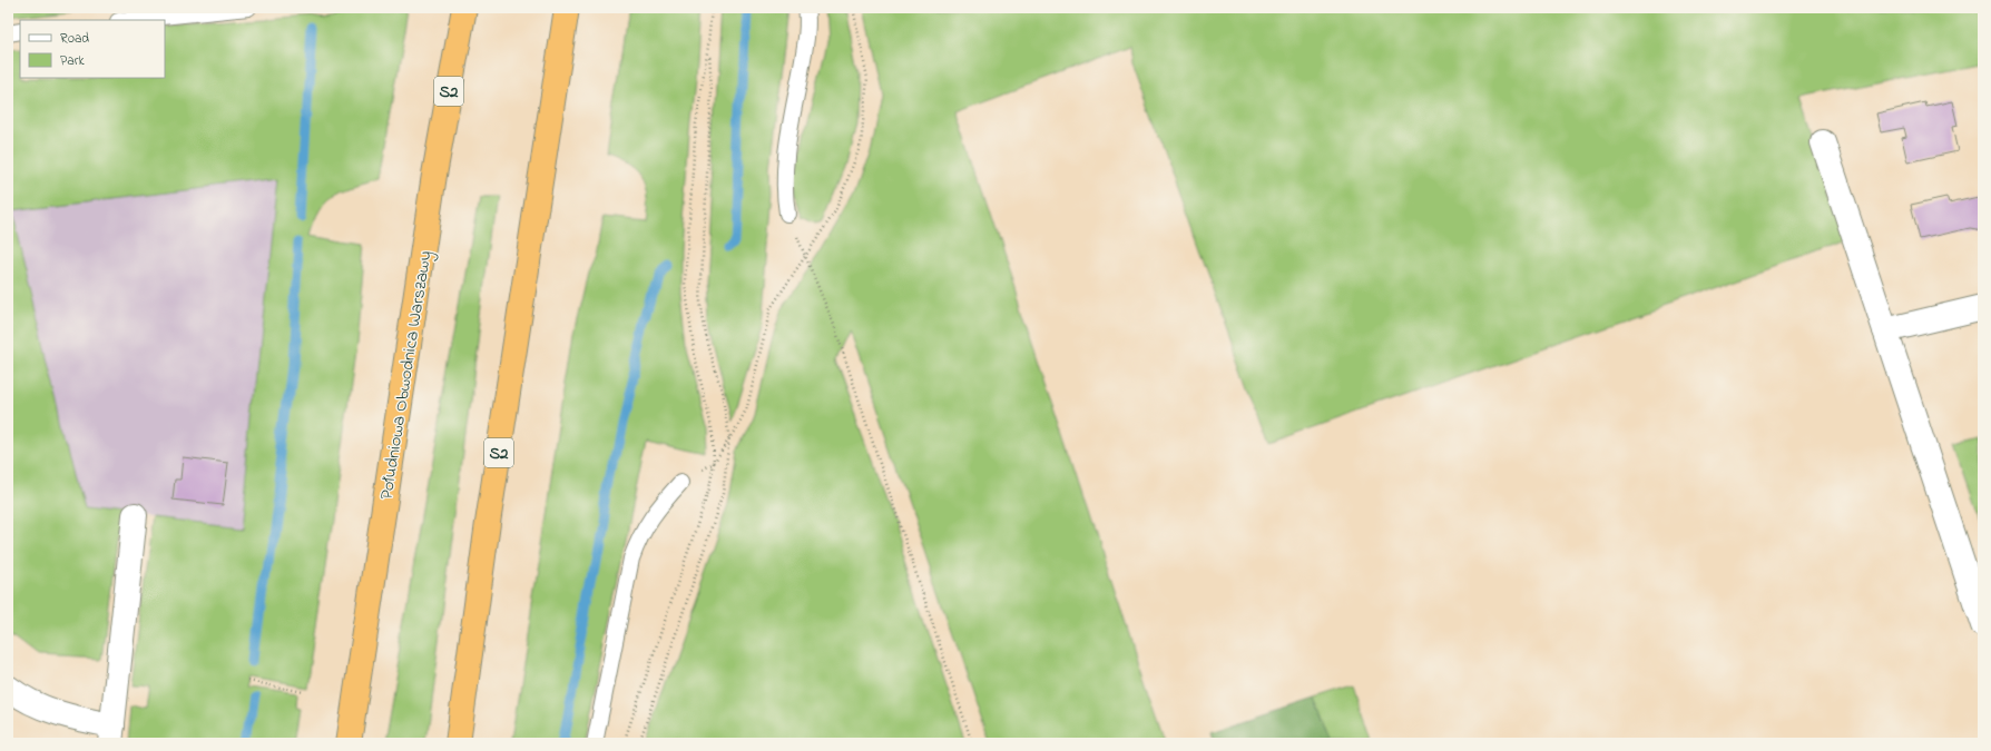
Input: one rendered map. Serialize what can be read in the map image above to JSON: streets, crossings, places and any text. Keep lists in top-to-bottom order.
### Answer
{
  "streets": {
    "highway": ["S2", "Południowa Obwodnica Warszawy"]
  },
  "legend": ["Road", "Park"]
}
